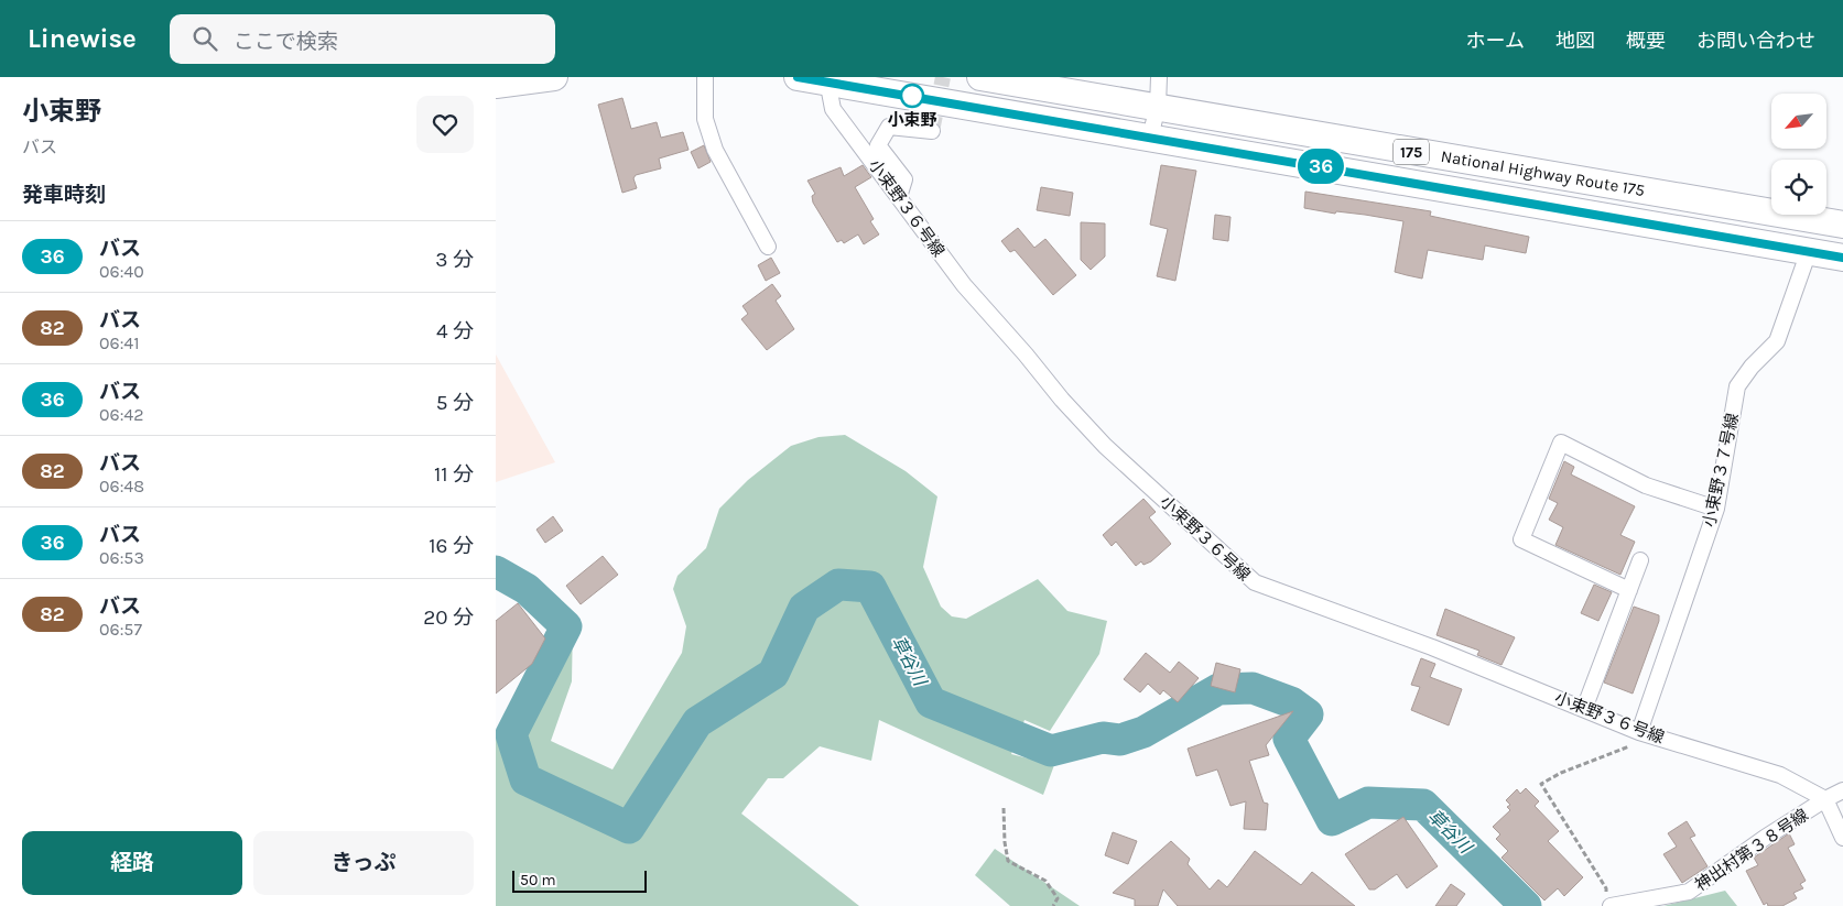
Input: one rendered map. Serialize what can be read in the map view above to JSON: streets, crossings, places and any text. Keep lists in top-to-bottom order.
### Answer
{
  "streets": {
    "highway": ["175", "National Highway Route 175"],
    "street": ["小束野３６号線", "小束野３７号線", "神出村第３８号線"]
  },
  "crossings": [
    ["National Highway Route 175", "小束野３６号線"],
    ["National Highway Route 175", "小束野３７号線"],
    ["小束野３６号線", "小束野３７号線"],
    ["小束野３６号線", "神出村第３８号線"]
  ],
  "water": ["草谷川"],
  "places": ["小束野"],
  "lines": ["bus line 36"],
  "scale_bar": "50 m",
  "north": "bottom left",
  "page": {
    "header": "Linewise",
    "search": "ここで検索",
    "nav": [
      "ホーム",
      "地図",
      "概要",
      "お問い合わせ"
    ],
    "heading": [
      ["小束野", "バス"],
      "発車時刻"
    ],
    "on_map": "36",
    "list": [
      {
        "mark": "36",
        "name": "バス",
        "note": "06:40",
        "value": "3 分"
      },
      {
        "mark": "82",
        "name": "バス",
        "note": "06:41",
        "value": "4 分"
      },
      {
        "mark": "36",
        "name": "バス",
        "note": "06:42",
        "value": "5 分"
      },
      {
        "mark": "82",
        "name": "バス",
        "note": "06:48",
        "value": "11 分"
      },
      {
        "mark": "36",
        "name": "バス",
        "note": "06:53",
        "value": "16 分"
      },
      {
        "mark": "82",
        "name": "バス",
        "note": "06:57",
        "value": "20 分"
      }
    ],
    "buttons": ["経路", "きっぷ"],
    "scale": "50 m"
  }
}
